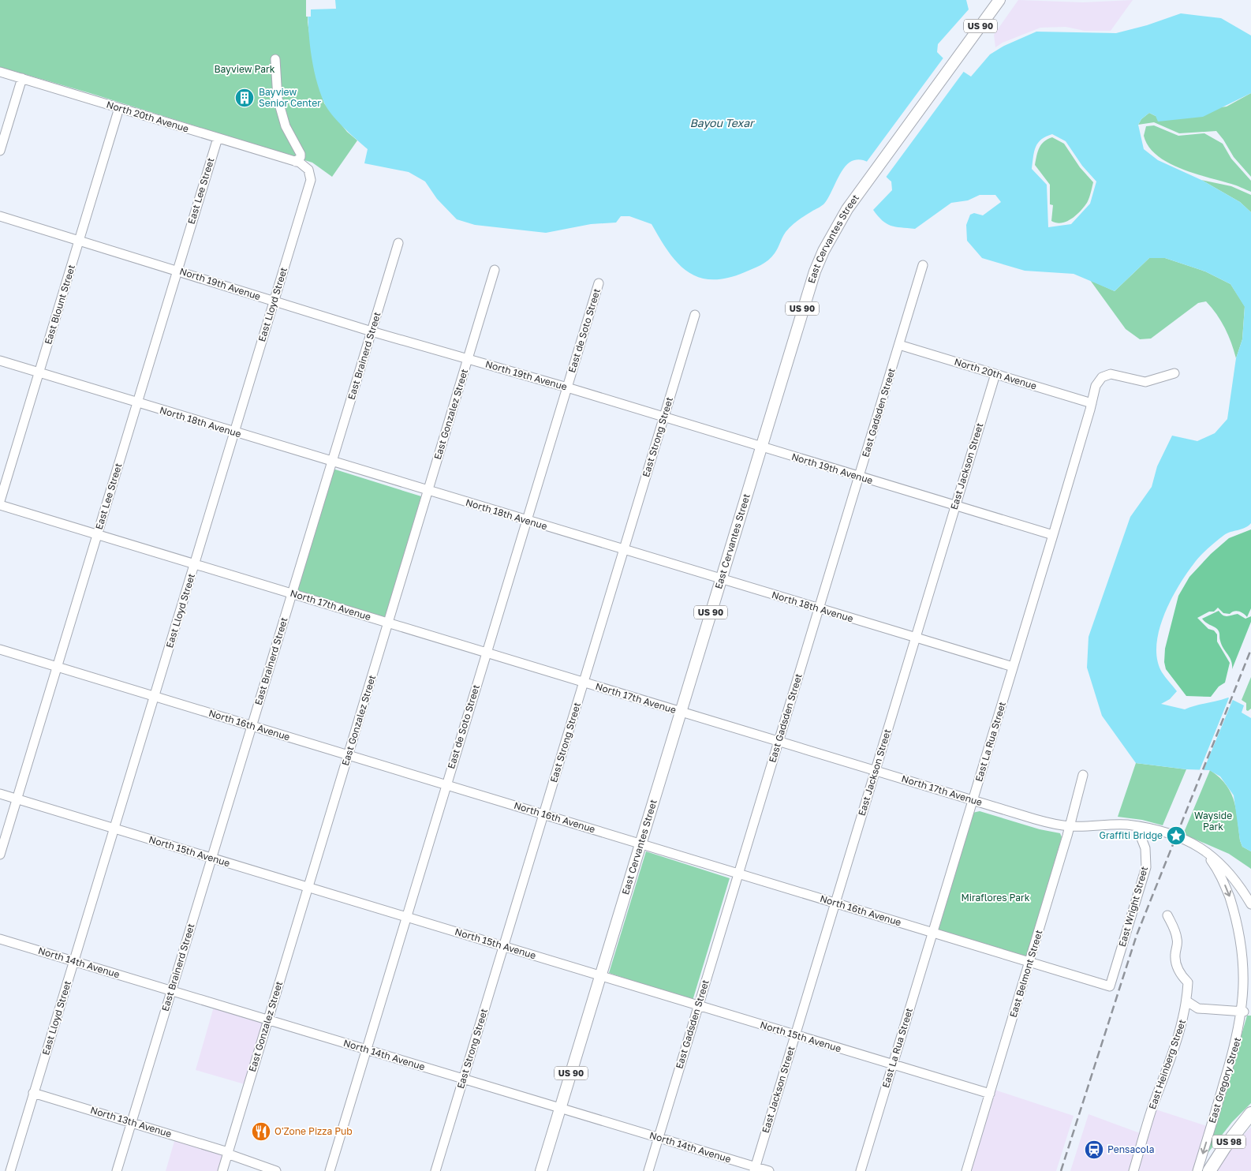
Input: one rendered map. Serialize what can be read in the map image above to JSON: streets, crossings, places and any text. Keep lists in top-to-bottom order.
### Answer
{
  "streets": {
    "highway": ["US 98"],
    "main road": ["US 90", "East Cervantes Street"],
    "street": [
      "North 20th Avenue",
      "East Lee Street",
      "North 19th Avenue",
      "East Blount Street",
      "East Lloyd Street",
      "East de Soto Street",
      "East Brainerd Street",
      "East Gadsden Street",
      "East Gonzalez Street",
      "North 18th Avenue",
      "East Strong Street",
      "East Jackson Street",
      "North 17th Avenue",
      "North 16th Avenue",
      "East La Rua Street",
      "North 15th Avenue",
      "East Wright Street",
      "North 14th Avenue",
      "East Belmont Street",
      "East Heinberg Street",
      "East Gregory Street",
      "North 13th Avenue"
    ]
  },
  "crossings": [
    ["North 20th Avenue", "East Lee Street"],
    ["North 20th Avenue", "East Blount Street"],
    ["North 20th Avenue", "East Lloyd Street"],
    ["North 20th Avenue", "East Gadsden Street"],
    ["North 20th Avenue", "East Jackson Street"],
    ["North 20th Avenue", "East La Rua Street"],
    ["East Lee Street", "North 19th Avenue"],
    ["East Lee Street", "North 18th Avenue"],
    ["East Lee Street", "North 17th Avenue"],
    ["East Lee Street", "North 16th Avenue"],
    ["East Lee Street", "North 15th Avenue"],
    ["East Cervantes Street", "North 19th Avenue"],
    ["East Cervantes Street", "North 18th Avenue"],
    ["East Cervantes Street", "North 17th Avenue"],
    ["East Cervantes Street", "North 16th Avenue"],
    ["East Cervantes Street", "North 15th Avenue"],
    ["East Cervantes Street", "North 14th Avenue"],
    ["North 19th Avenue", "East Blount Street"],
    ["North 19th Avenue", "East Lloyd Street"],
    ["North 19th Avenue", "East de Soto Street"],
    ["North 19th Avenue", "East Brainerd Street"],
    ["North 19th Avenue", "East Gadsden Street"],
    ["North 19th Avenue", "East Gonzalez Street"],
    ["North 19th Avenue", "East Strong Street"],
    ["North 19th Avenue", "East Jackson Street"],
    ["North 19th Avenue", "East La Rua Street"],
    ["East Blount Street", "North 18th Avenue"],
    ["East Lloyd Street", "North 18th Avenue"],
    ["East Lloyd Street", "North 17th Avenue"],
    ["East Lloyd Street", "North 16th Avenue"],
    ["East Lloyd Street", "North 15th Avenue"],
    ["East Lloyd Street", "North 14th Avenue"],
    ["East Lloyd Street", "North 13th Avenue"],
    ["East de Soto Street", "North 18th Avenue"],
    ["East de Soto Street", "North 17th Avenue"],
    ["East de Soto Street", "North 16th Avenue"],
    ["East de Soto Street", "North 15th Avenue"],
    ["East de Soto Street", "North 14th Avenue"],
    ["East Brainerd Street", "North 18th Avenue"],
    ["East Brainerd Street", "North 17th Avenue"],
    ["East Brainerd Street", "North 16th Avenue"],
    ["East Brainerd Street", "North 15th Avenue"],
    ["East Brainerd Street", "North 14th Avenue"],
    ["East Brainerd Street", "North 13th Avenue"],
    ["East Gadsden Street", "North 18th Avenue"],
    ["East Gadsden Street", "North 17th Avenue"],
    ["East Gadsden Street", "North 16th Avenue"],
    ["East Gadsden Street", "North 15th Avenue"],
    ["East Gadsden Street", "North 14th Avenue"],
    ["East Gonzalez Street", "North 18th Avenue"],
    ["East Gonzalez Street", "North 17th Avenue"],
    ["East Gonzalez Street", "North 16th Avenue"],
    ["East Gonzalez Street", "North 15th Avenue"],
    ["East Gonzalez Street", "North 14th Avenue"],
    ["East Gonzalez Street", "North 13th Avenue"],
    ["North 18th Avenue", "East Strong Street"],
    ["North 18th Avenue", "East Jackson Street"],
    ["North 18th Avenue", "East La Rua Street"],
    ["East Strong Street", "North 17th Avenue"],
    ["East Strong Street", "North 16th Avenue"],
    ["East Strong Street", "North 15th Avenue"],
    ["East Strong Street", "North 14th Avenue"],
    ["East Jackson Street", "North 17th Avenue"],
    ["East Jackson Street", "North 16th Avenue"],
    ["East Jackson Street", "North 15th Avenue"],
    ["East Jackson Street", "North 14th Avenue"],
    ["North 17th Avenue", "East La Rua Street"],
    ["North 17th Avenue", "East Wright Street"],
    ["North 17th Avenue", "East Belmont Street"],
    ["North 17th Avenue", "East Gregory Street"],
    ["North 16th Avenue", "East La Rua Street"],
    ["North 16th Avenue", "East Wright Street"],
    ["North 16th Avenue", "East Belmont Street"],
    ["East La Rua Street", "North 15th Avenue"],
    ["North 15th Avenue", "East Belmont Street"]
  ],
  "one_way": ["East Gregory Street"],
  "water": ["Bayou Texar"],
  "parks": ["Bayview Park", "Wayside Park", "Miraflores Park"],
  "places": {
    "building": ["Bayview Senior Center"],
    "place": ["Graffiti Bridge"],
    "restaurant": ["O'Zone Pizza Pub"],
    "station": ["Pensacola"]
  }
}
